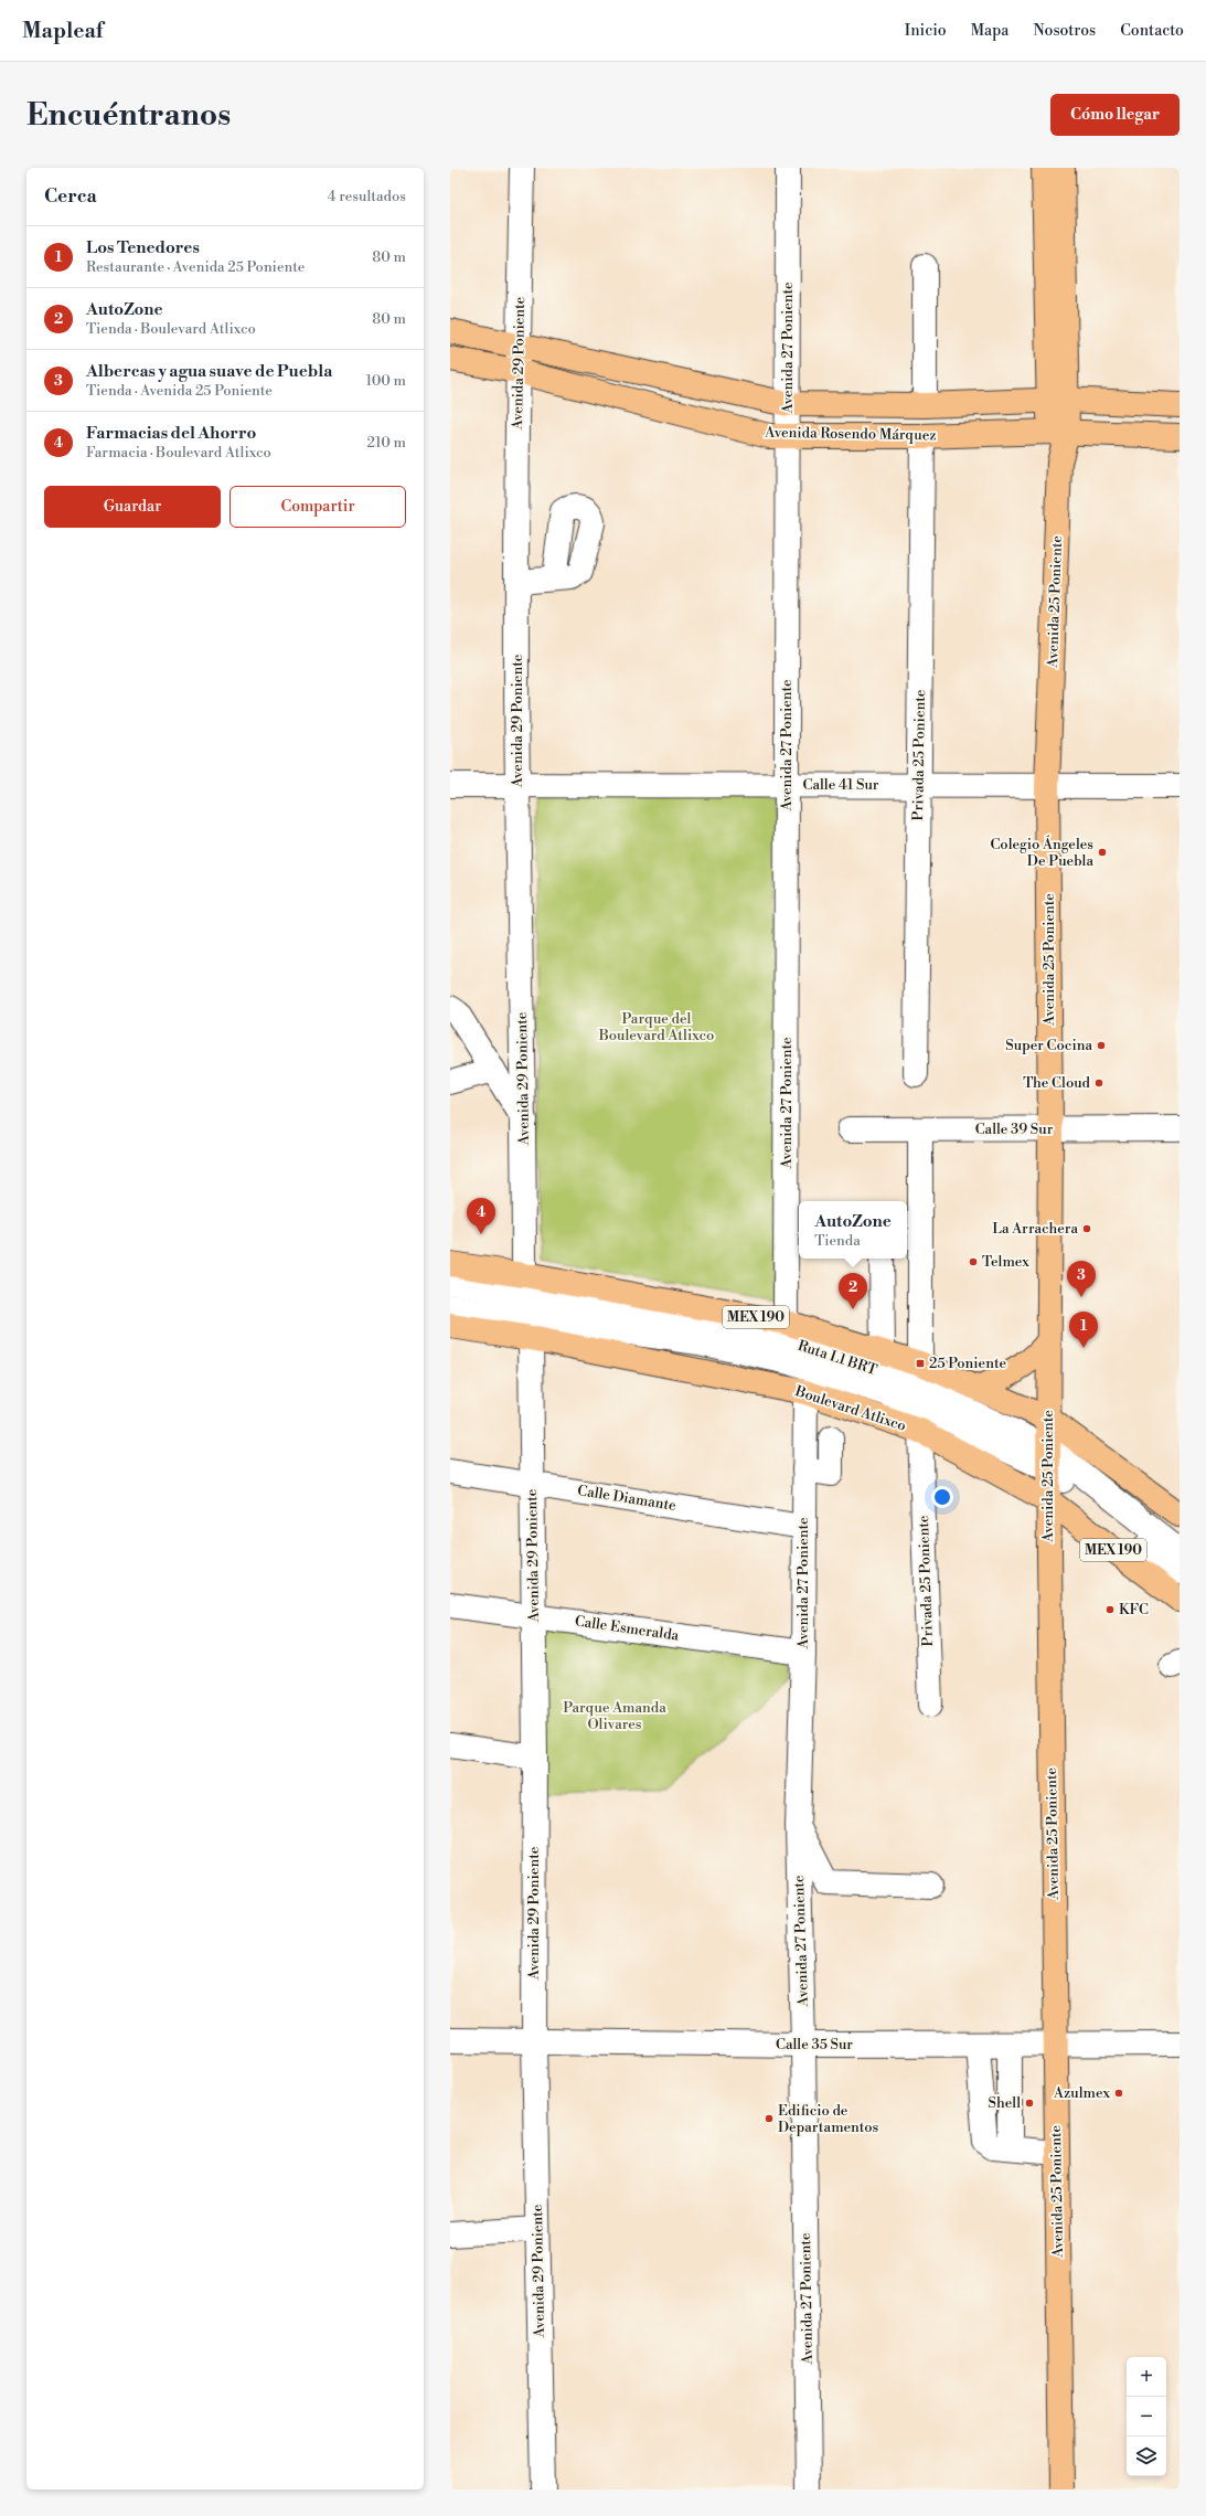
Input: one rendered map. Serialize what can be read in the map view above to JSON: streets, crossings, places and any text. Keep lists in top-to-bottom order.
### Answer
{
  "streets": {
    "main road": [
      "Avenida Rosendo Márquez",
      "Avenida 25 Poniente",
      "MEX 190",
      "Boulevard Atlixco"
    ],
    "street": [
      "Avenida 27 Poniente",
      "Avenida 29 Poniente",
      "Privada 25 Poniente",
      "Calle 41 Sur",
      "Calle 39 Sur",
      "Ruta L1 BRT",
      "Calle Diamante",
      "Calle Esmeralda",
      "Calle 35 Sur"
    ]
  },
  "crossings": [
    ["Avenida 27 Poniente", "Avenida Rosendo Márquez"],
    ["Avenida 27 Poniente", "Calle 41 Sur"],
    ["Avenida 27 Poniente", "MEX 190"],
    ["Avenida 27 Poniente", "Boulevard Atlixco"],
    ["Avenida 27 Poniente", "Calle Diamante"],
    ["Avenida 27 Poniente", "Calle Esmeralda"],
    ["Avenida 27 Poniente", "Calle 35 Sur"],
    ["Avenida 29 Poniente", "Avenida Rosendo Márquez"],
    ["Avenida 29 Poniente", "Calle 41 Sur"],
    ["Avenida 29 Poniente", "MEX 190"],
    ["Avenida 29 Poniente", "Boulevard Atlixco"],
    ["Avenida 29 Poniente", "Calle Diamante"],
    ["Avenida 29 Poniente", "Calle Esmeralda"],
    ["Avenida 29 Poniente", "Calle 35 Sur"],
    ["Avenida Rosendo Márquez", "Avenida 25 Poniente"],
    ["Avenida Rosendo Márquez", "Privada 25 Poniente"],
    ["Avenida 25 Poniente", "Calle 41 Sur"],
    ["Avenida 25 Poniente", "Calle 39 Sur"],
    ["Avenida 25 Poniente", "MEX 190"],
    ["Avenida 25 Poniente", "Ruta L1 BRT"],
    ["Avenida 25 Poniente", "Boulevard Atlixco"],
    ["Avenida 25 Poniente", "Calle 35 Sur"],
    ["Privada 25 Poniente", "Calle 41 Sur"],
    ["Privada 25 Poniente", "Boulevard Atlixco"]
  ],
  "parks": ["Parque del Boulevard Atlixco", "Parque Amanda Olivares"],
  "places": {
    "other": [
      "Colegio Ángeles De Puebla",
      "Super Cocina",
      "The Cloud",
      "La Arrachera",
      "Telmex",
      "KFC",
      "Azulmex",
      "Shell",
      "Edificio de Departamentos"
    ],
    "transit": ["25 Poniente"]
  },
  "page": {
    "header": "Mapleaf",
    "nav": [
      "Inicio",
      "Mapa",
      "Nosotros",
      "Contacto"
    ],
    "buttons": [
      "Cómo llegar",
      ["Guardar", "Compartir"]
    ],
    "title": "Encuéntranos",
    "heading": ["Cerca", "4 resultados"],
    "list": [
      {
        "mark": "1",
        "name": "Los Tenedores",
        "note": "Restaurante · Avenida 25 Poniente",
        "value": "80 m"
      },
      {
        "mark": "2",
        "name": "AutoZone",
        "note": "Tienda · Boulevard Atlixco",
        "value": "80 m"
      },
      {
        "mark": "3",
        "name": "Albercas y agua suave de Puebla",
        "note": "Tienda · Avenida 25 Poniente",
        "value": "100 m"
      },
      {
        "mark": "4",
        "name": "Farmacias del Ahorro",
        "note": "Farmacia · Boulevard Atlixco",
        "value": "210 m"
      }
    ],
    "pins": [
      "4",
      "3",
      "2",
      "1"
    ],
    "popup": ["AutoZone", "Tienda"],
    "map_buttons": ["+", "−"]
  }
}
